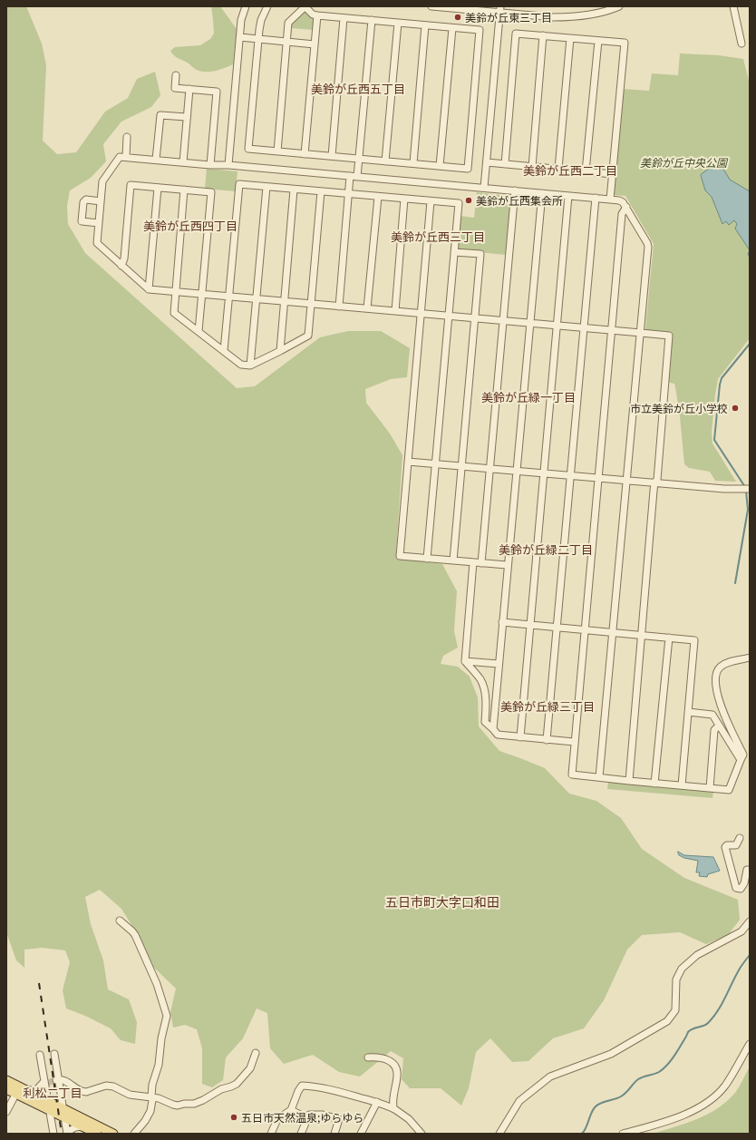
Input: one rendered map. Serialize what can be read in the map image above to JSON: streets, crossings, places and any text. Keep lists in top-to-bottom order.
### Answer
{
  "districts": [
    "美鈴が丘西五丁目",
    "美鈴が丘西二丁目",
    "美鈴が丘西四丁目",
    "美鈴が丘西三丁目",
    "美鈴が丘緑一丁目",
    "美鈴が丘緑二丁目",
    "美鈴が丘緑三丁目",
    "五日市町大字口和田",
    "利松二丁目"
  ],
  "parks": ["美鈴が丘中央公園"],
  "places": [
    "美鈴が丘東三丁目",
    "美鈴が丘西集会所",
    "市立美鈴が丘小学校",
    "五日市天然温泉;ゆらゆら"
  ]
}
